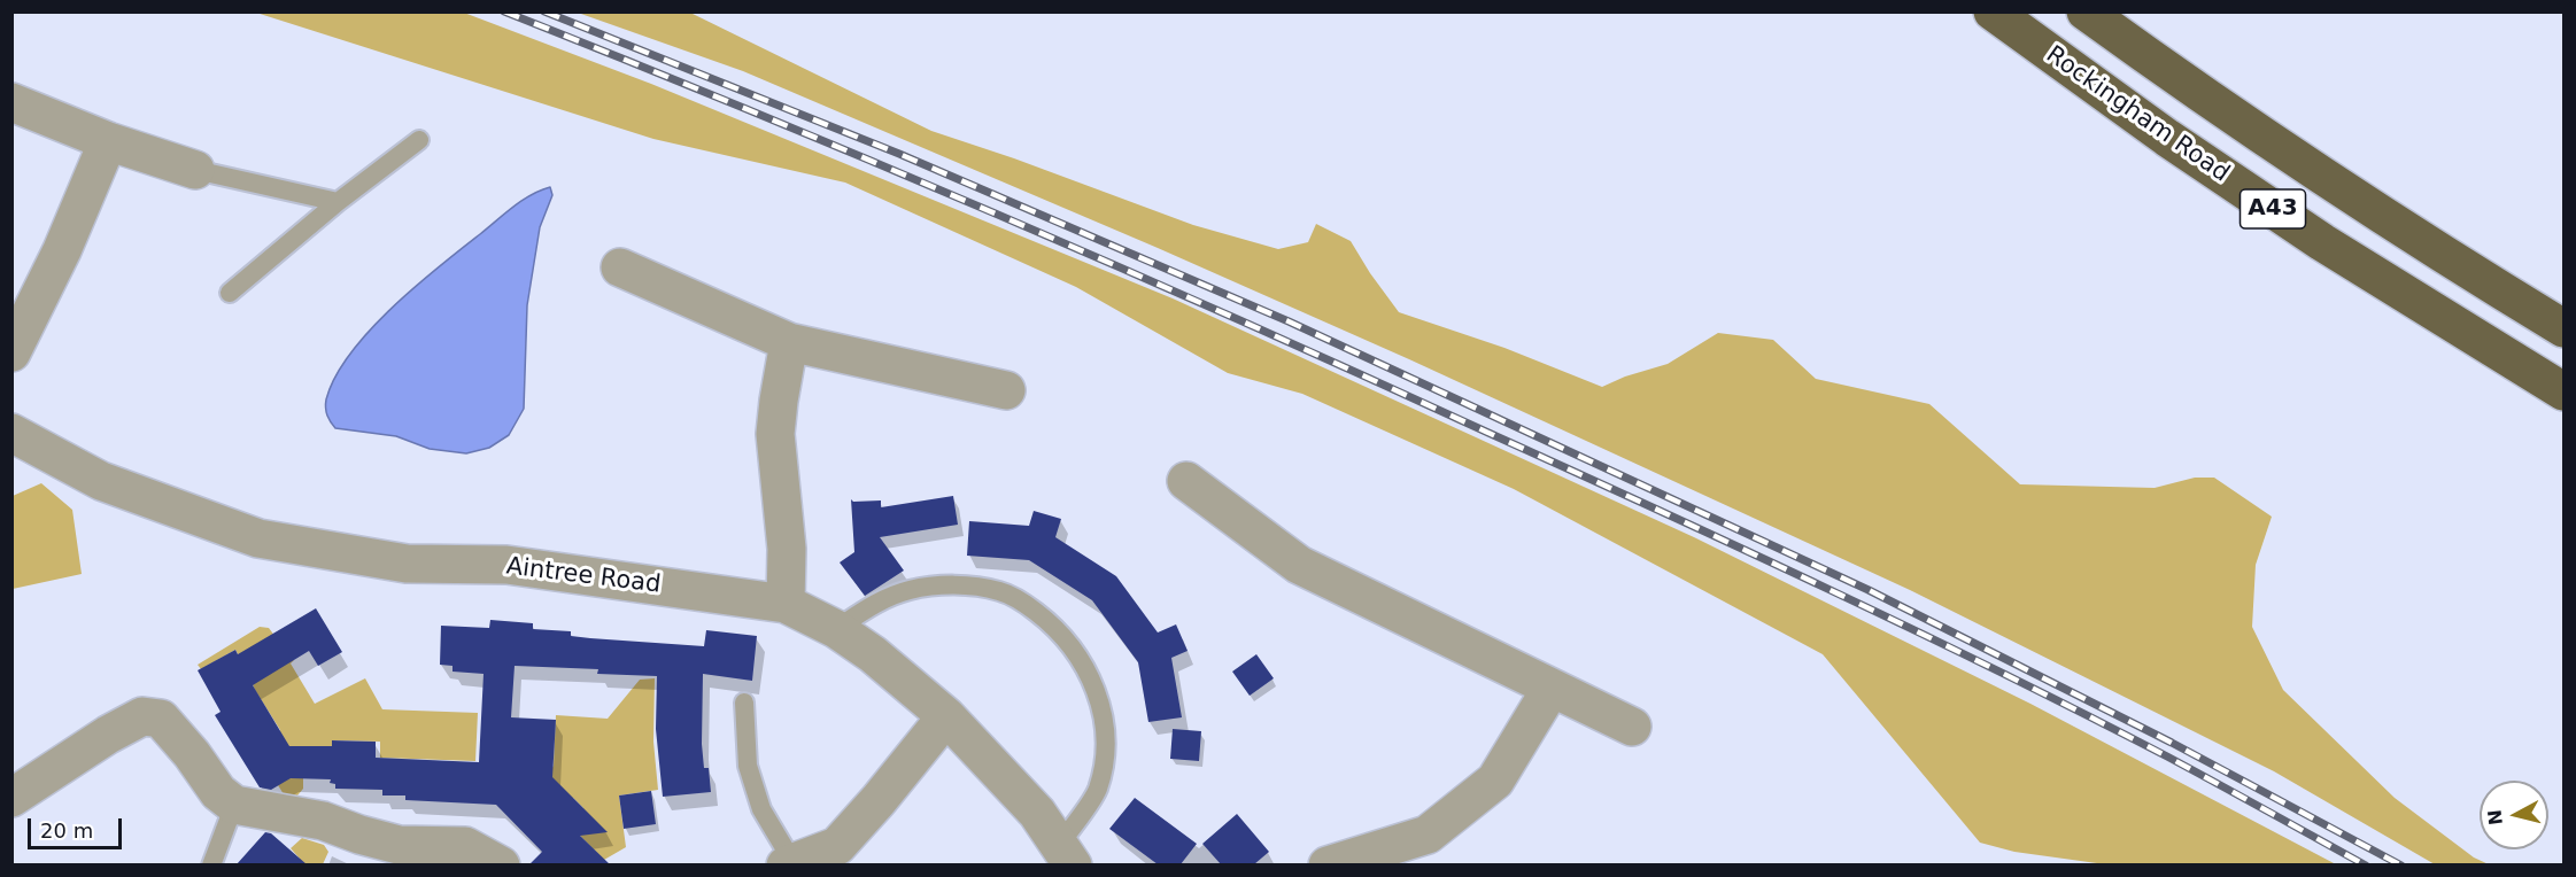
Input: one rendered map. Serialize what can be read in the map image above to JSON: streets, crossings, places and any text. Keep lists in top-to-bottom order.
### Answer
{
  "streets": {
    "highway": ["Rockingham Road", "A43"],
    "street": ["Aintree Road"]
  },
  "scale_bar": "20 m",
  "north": "left"
}
